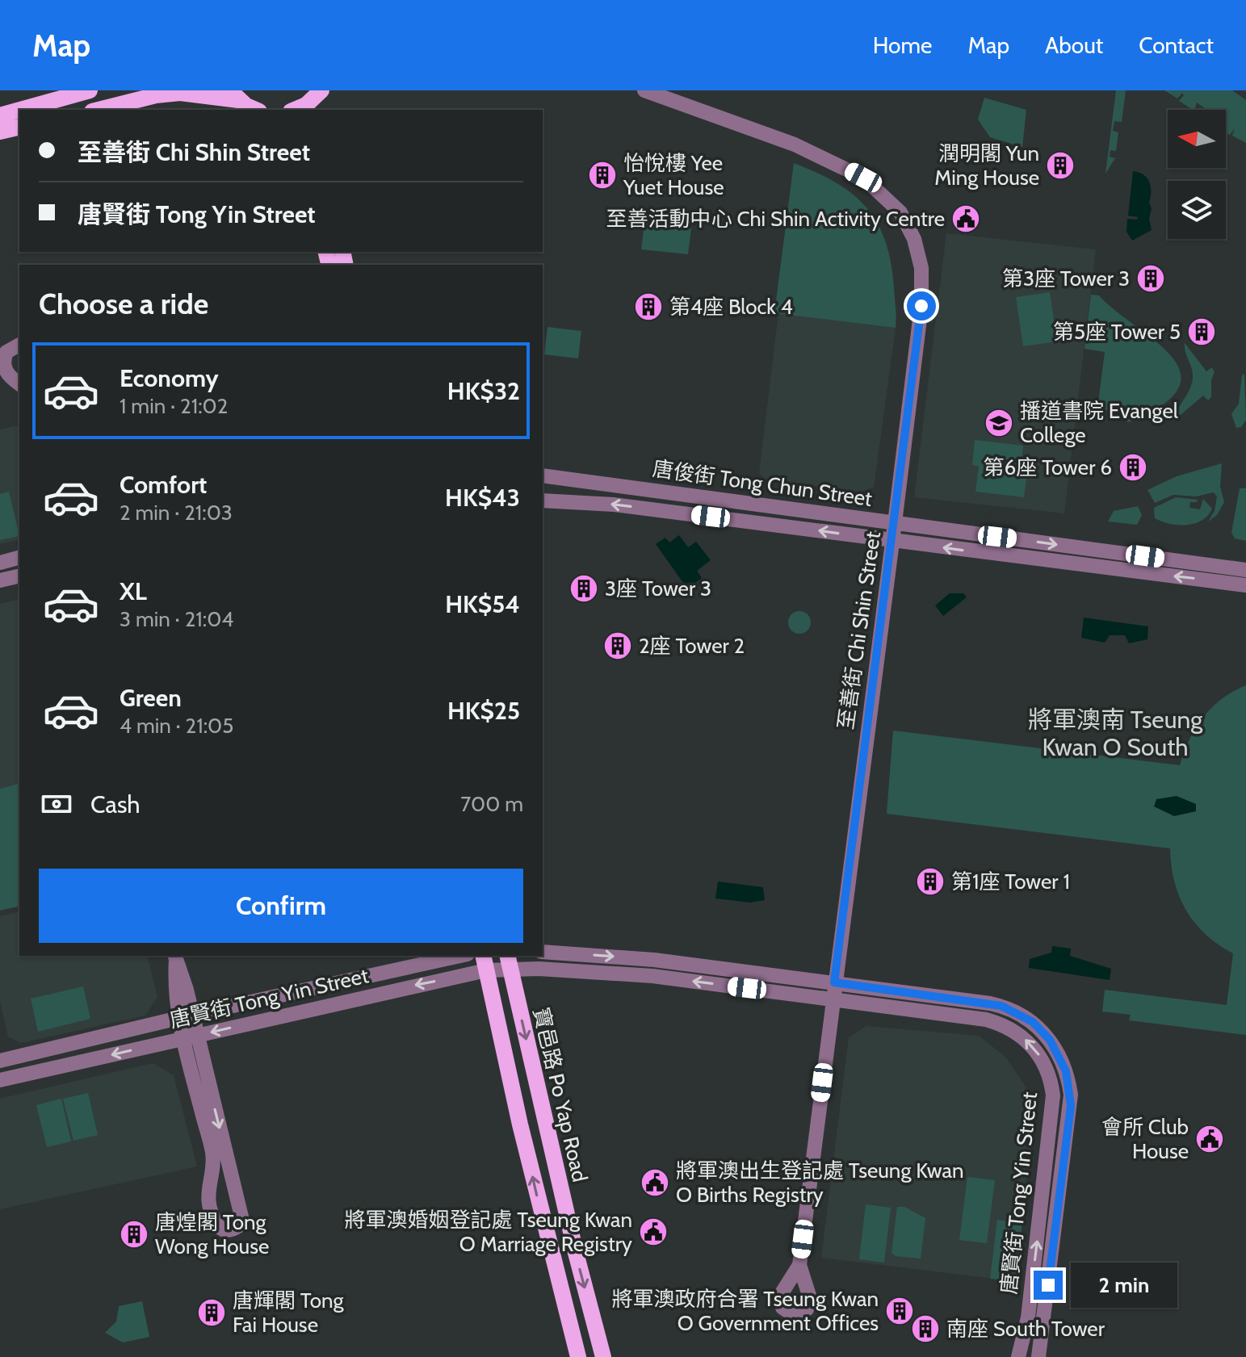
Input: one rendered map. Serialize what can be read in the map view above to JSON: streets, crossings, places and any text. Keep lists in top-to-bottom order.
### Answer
{
  "streets": {
    "main road": ["寶邑路 Po Yap Road"],
    "street": ["唐俊街 Tong Chun Street", "至善街 Chi Shin Street", "唐賢街 Tong Yin Street"]
  },
  "crossings": [
    ["唐俊街 Tong Chun Street", "至善街 Chi Shin Street"],
    ["至善街 Chi Shin Street", "唐賢街 Tong Yin Street"],
    ["唐賢街 Tong Yin Street", "寶邑路 Po Yap Road"]
  ],
  "districts": ["將軍澳南 Tseung Kwan O South"],
  "places": {
    "building": [
      "潤明閣 Yun Ming House",
      "怡悅樓 Yee Yuet House",
      "第3座 Tower 3",
      "第4座 Block 4",
      "第5座 Tower 5",
      "第6座 Tower 6",
      "3座 Tower 3",
      "2座 Tower 2",
      "第1座 Tower 1",
      "唐煌閣 Tong Wong House",
      "將軍澳政府合署 Tseung Kwan O Government Offices",
      "唐輝閣 Tong Fai House",
      "南座 South Tower"
    ],
    "public building": [
      "至善活動中心 Chi Shin Activity Centre",
      "會所 Club House",
      "將軍澳出生登記處 Tseung Kwan O Births Registry",
      "將軍澳婚姻登記處 Tseung Kwan O Marriage Registry"
    ],
    "school or university": ["播道書院 Evangel College"]
  },
  "north": "left",
  "page": {
    "header": "Map",
    "nav": [
      "Home",
      "Map",
      "About",
      "Contact"
    ],
    "banner": ["至善街 Chi Shin Street", "唐賢街 Tong Yin Street"],
    "heading": "Choose a ride",
    "list": [
      {
        "name": "Economy",
        "note": "1 min · 21:02",
        "value": "HK$32"
      },
      {
        "name": "Comfort",
        "note": "2 min · 21:03",
        "value": "HK$43"
      },
      {
        "name": "XL",
        "note": "3 min · 21:04",
        "value": "HK$54"
      },
      {
        "name": "Green",
        "note": "4 min · 21:05",
        "value": "HK$25"
      }
    ],
    "pay": ["Cash", "700 m"],
    "buttons": "Confirm",
    "bubble": "2 min"
  }
}
